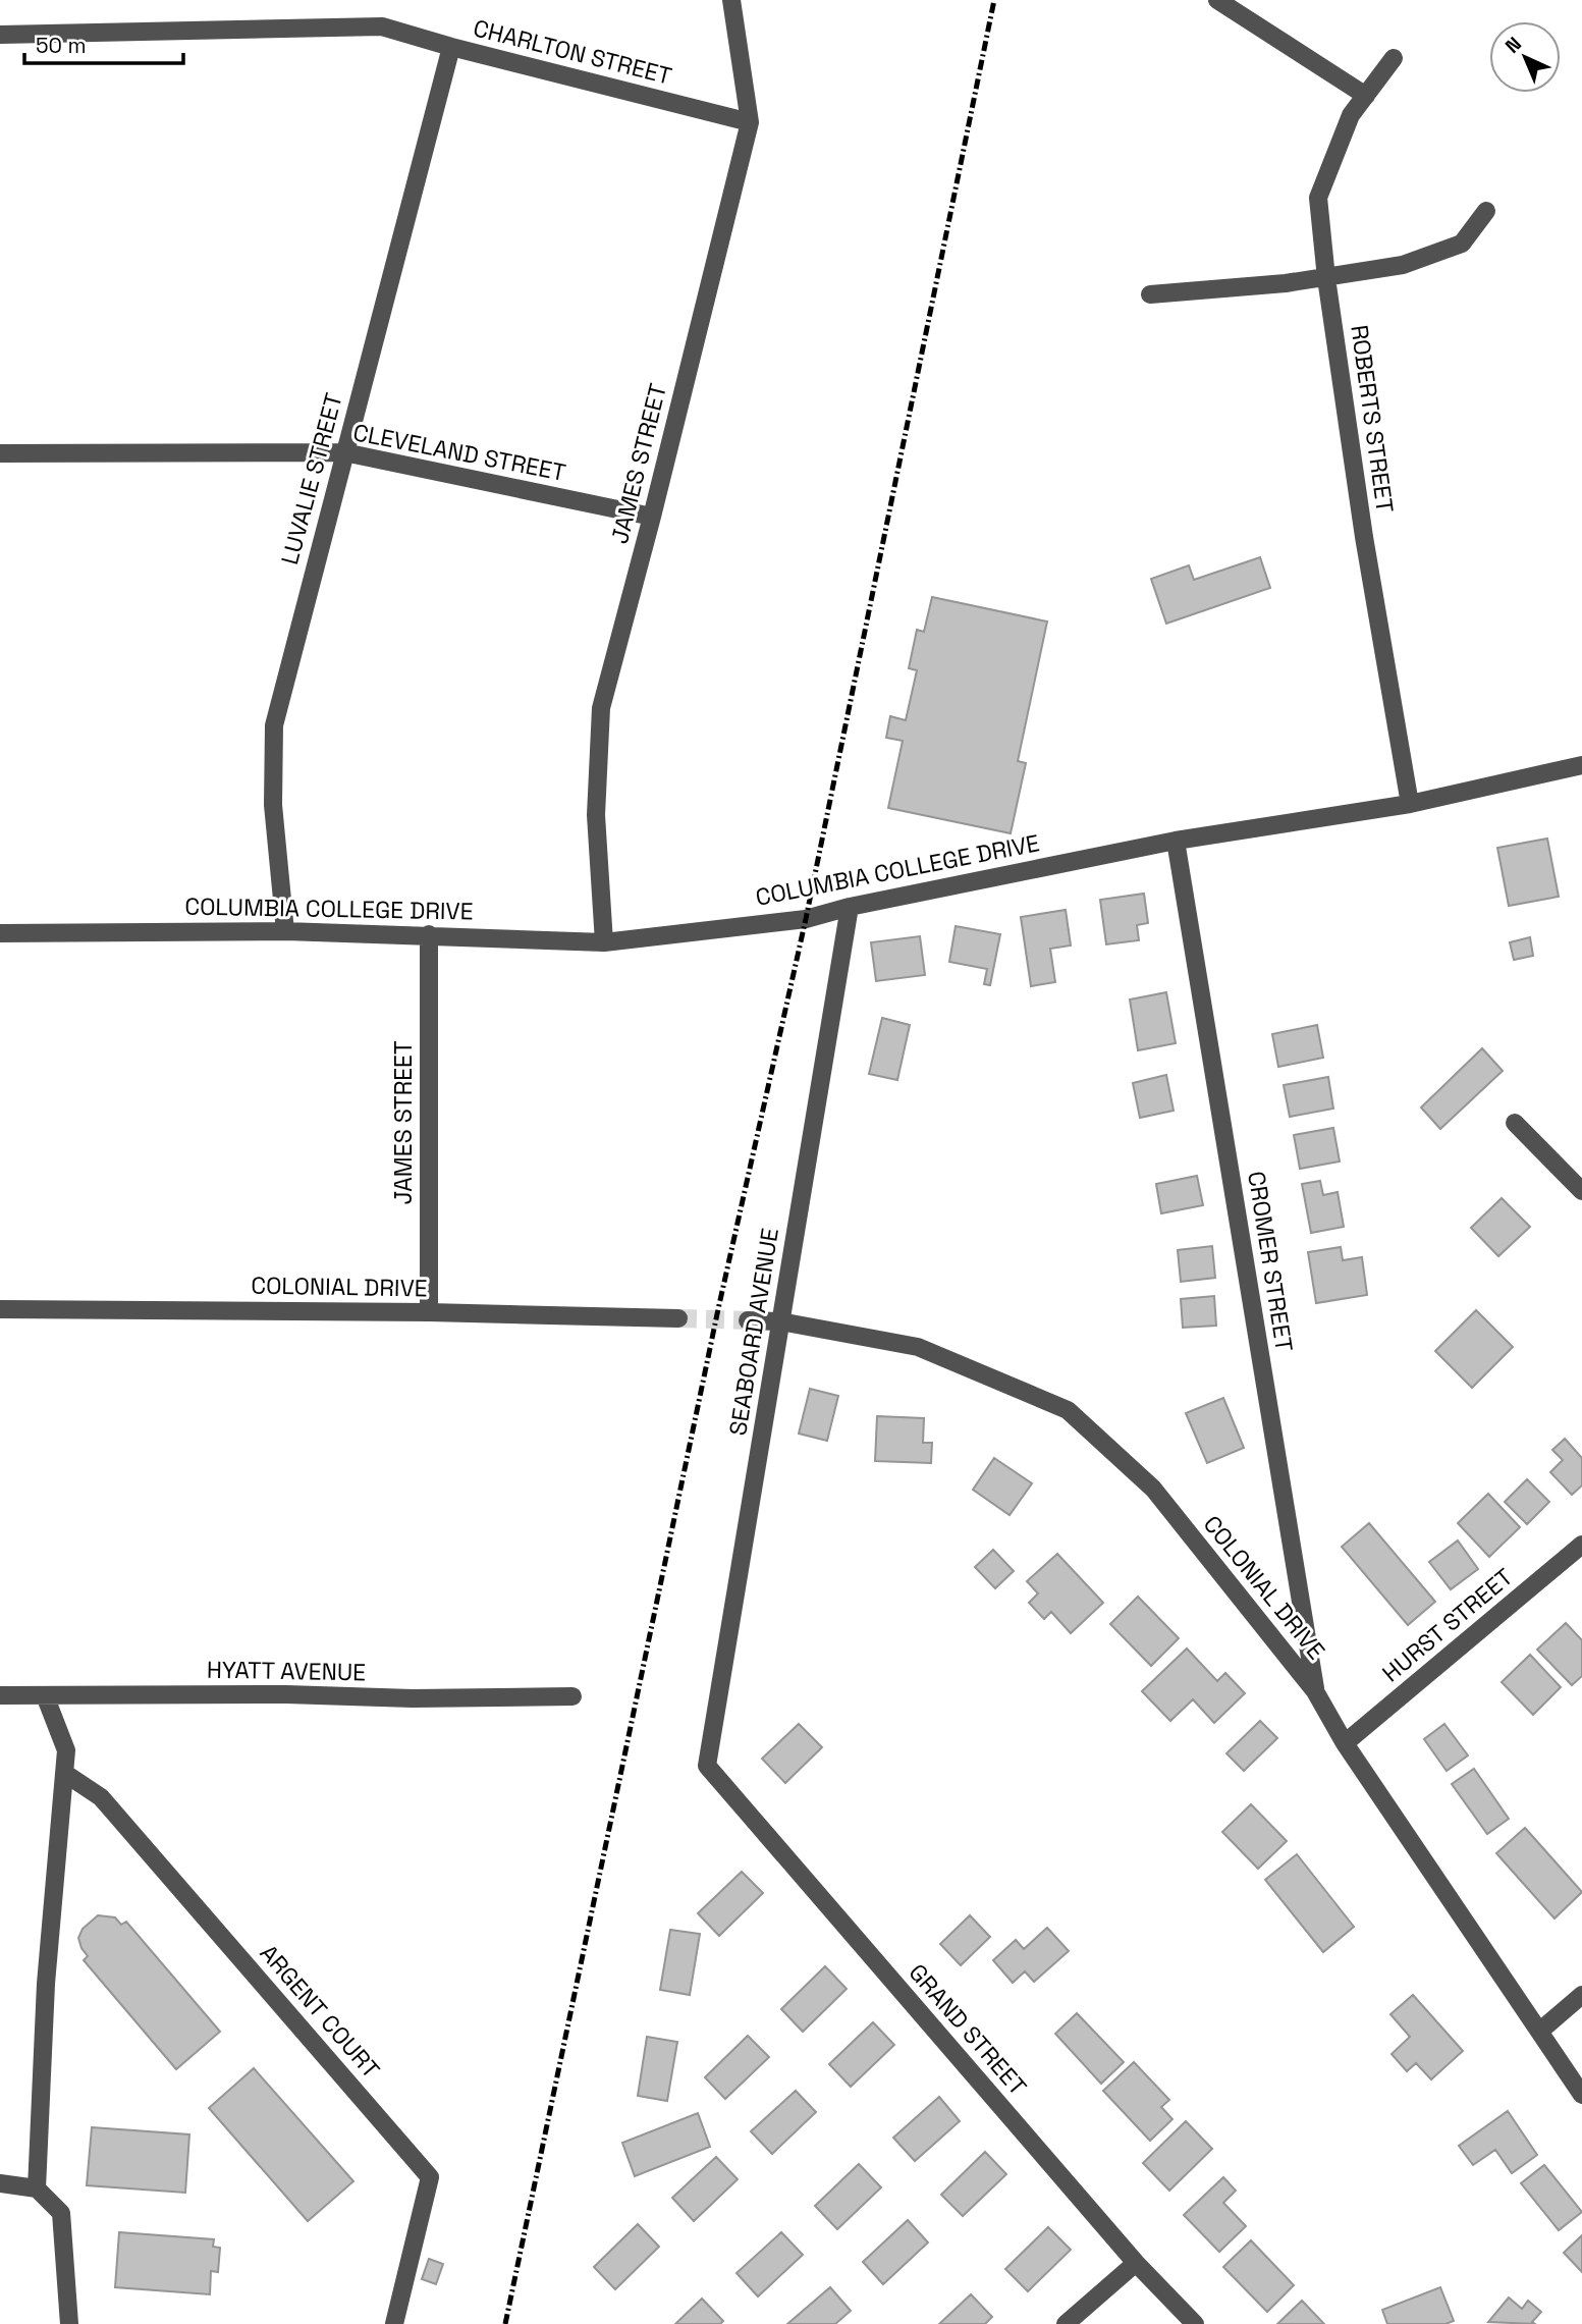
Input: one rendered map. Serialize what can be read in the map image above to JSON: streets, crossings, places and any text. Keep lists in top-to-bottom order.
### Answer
{
  "streets": {
    "street": [
      "CHARLTON STREET",
      "ROBERTS STREET",
      "CLEVELAND STREET",
      "JAMES STREET",
      "LUVALIE STREET",
      "COLUMBIA COLLEGE DRIVE",
      "CROMER STREET",
      "COLONIAL DRIVE",
      "SEABOARD AVENUE",
      "HURST STREET",
      "HYATT AVENUE",
      "ARGENT COURT",
      "GRAND STREET"
    ]
  },
  "crossings": [
    ["CHARLTON STREET", "JAMES STREET"],
    ["CHARLTON STREET", "LUVALIE STREET"],
    ["ROBERTS STREET", "COLUMBIA COLLEGE DRIVE"],
    ["CLEVELAND STREET", "JAMES STREET"],
    ["CLEVELAND STREET", "LUVALIE STREET"],
    ["JAMES STREET", "COLUMBIA COLLEGE DRIVE"],
    ["JAMES STREET", "COLONIAL DRIVE"],
    ["LUVALIE STREET", "COLUMBIA COLLEGE DRIVE"],
    ["COLUMBIA COLLEGE DRIVE", "CROMER STREET"],
    ["COLUMBIA COLLEGE DRIVE", "SEABOARD AVENUE"],
    ["CROMER STREET", "COLONIAL DRIVE"],
    ["COLONIAL DRIVE", "SEABOARD AVENUE"],
    ["COLONIAL DRIVE", "HURST STREET"],
    ["SEABOARD AVENUE", "GRAND STREET"]
  ],
  "scale_bar": "50 m",
  "north": "top left"
}
